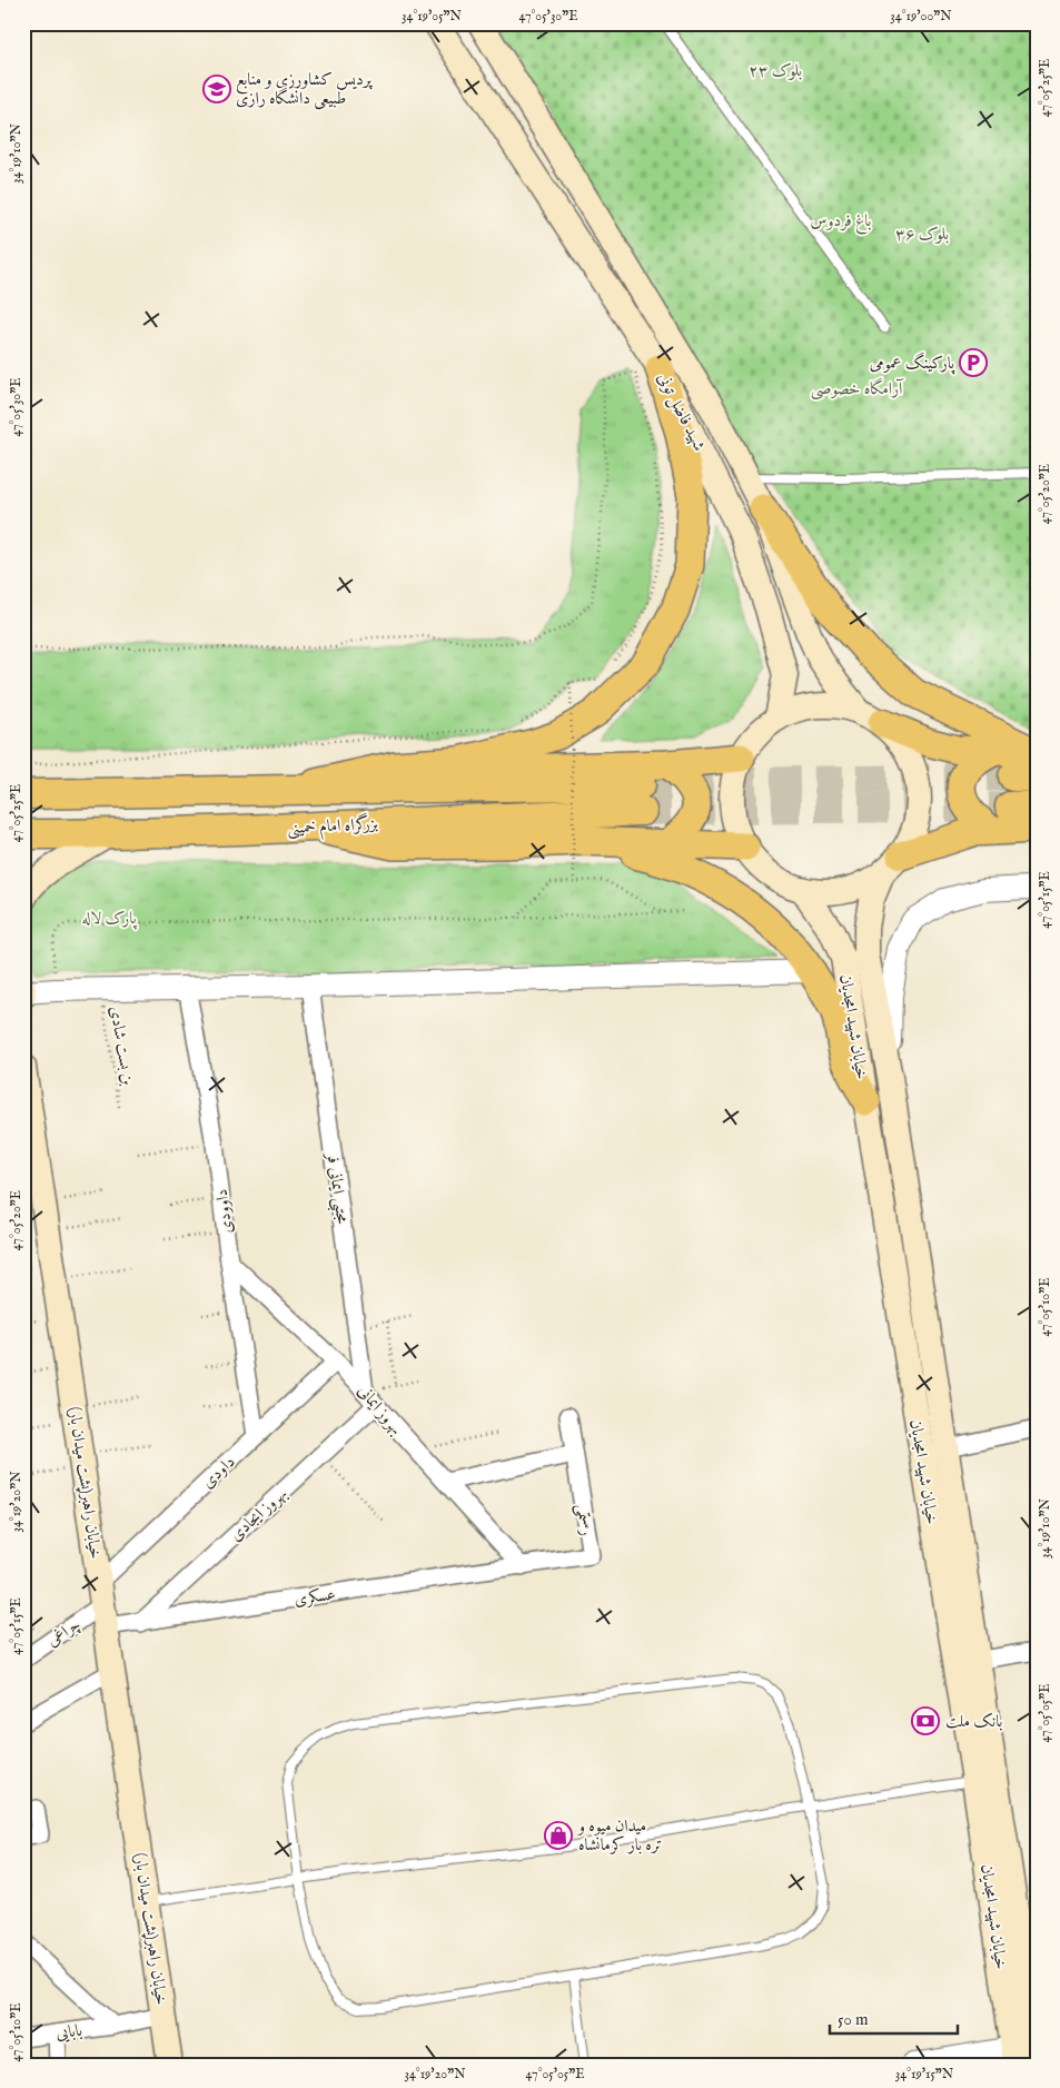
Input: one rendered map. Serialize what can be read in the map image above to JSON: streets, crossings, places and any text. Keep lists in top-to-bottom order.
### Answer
{
  "streets": {
    "highway": ["بزرگراه امام خمینی"],
    "main road": ["شهید فاضل تونی", "خیابان شهید امجدیان", "خیابان راهبر(پشت میدان بار)"],
    "street": [
      "مجتبی ایمانی فر",
      "داوودی",
      "بهروز ایمانی",
      "داودی",
      "بهروز ایجادی",
      "رستمی",
      "عسکری",
      "چراغی",
      "بابایی"
    ],
    "path": ["بن بست شادی"]
  },
  "crossings": [
    ["شهید فاضل تونی", "خیابان شهید امجدیان"],
    ["مجتبی ایمانی فر", "بهروز ایمانی"],
    ["داوودی", "بهروز ایمانی"],
    ["داوودی", "داودی"],
    ["بهروز ایمانی", "داودی"],
    ["بهروز ایمانی", "بهروز ایجادی"],
    ["بهروز ایمانی", "رستمی"],
    ["بهروز ایمانی", "عسکری"],
    ["داودی", "خیابان راهبر(پشت میدان بار)"],
    ["داودی", "عسکری"],
    ["داودی", "چراغی"],
    ["خیابان راهبر(پشت میدان بار)", "عسکری"],
    ["خیابان راهبر(پشت میدان بار)", "چراغی"],
    ["خیابان راهبر(پشت میدان بار)", "بابایی"],
    ["بهروز ایجادی", "عسکری"],
    ["رستمی", "عسکری"],
    ["عسکری", "چراغی"]
  ],
  "parks": [
    "بلوک ۲۳",
    "باغ فردوس",
    "بلوک ۳۶",
    "آرامگاه خصوصی",
    "پارک لاله"
  ],
  "places": {
    "school or university": ["پردیس کشاورزی و منابع طبیعی دانشگاه رازی"],
    "parking": ["پارکینگ عمومی"],
    "bank": ["بانک ملت"],
    "shop": ["میدان میوه و تره بار کرمانشاه"]
  },
  "scale_bar": "50 m",
  "coordinates": [
    "34°19'05\"N",
    "47°05'30\"E",
    "34°19'00\"N",
    "47°05'25\"E",
    "34°19'10\"N",
    "47°05'20\"E",
    "47°05'15\"E",
    "47°05'10\"E",
    "34°19'20\"N",
    "47°05'05\"E",
    "34°19'15\"N"
  ]
}
